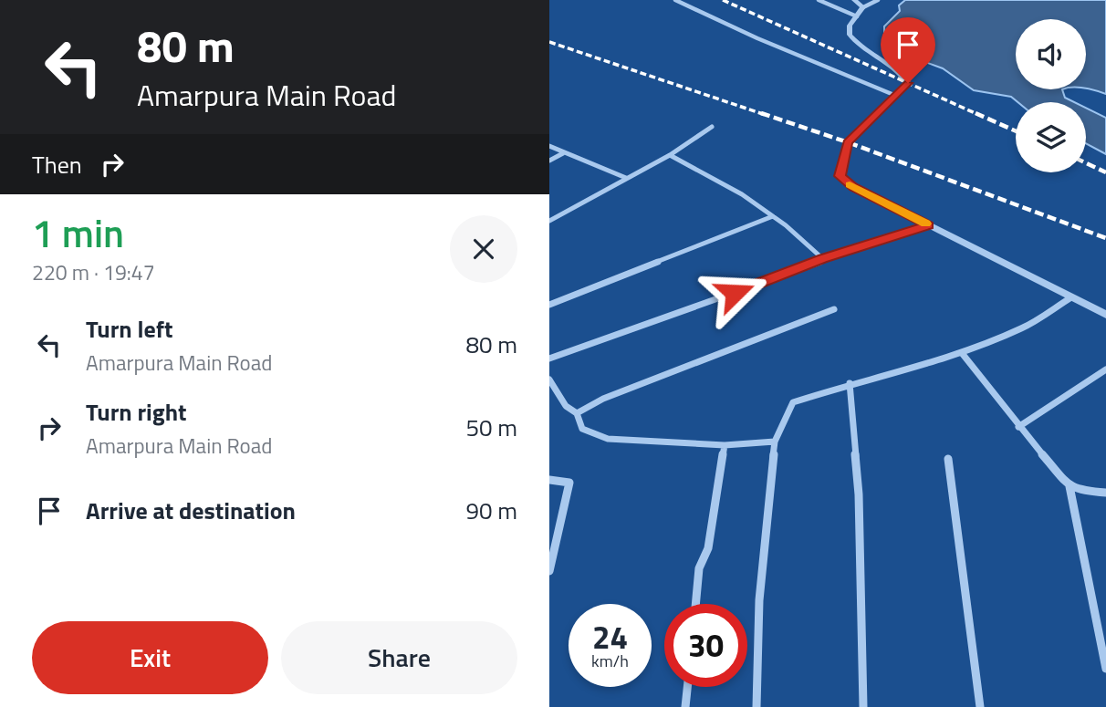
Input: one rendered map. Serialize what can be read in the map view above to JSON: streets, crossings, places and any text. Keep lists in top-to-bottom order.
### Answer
{
  "page": {
    "turn": ["80 m", "Amarpura Main Road"],
    "then": "Then",
    "heading": ["1 min", "220 m · 19:47"],
    "list": [
      {
        "name": "Turn left",
        "note": "Amarpura Main Road",
        "value": "80 m"
      },
      {
        "name": "Turn right",
        "note": "Amarpura Main Road",
        "value": "50 m"
      },
      {
        "name": "Arrive at destination",
        "value": "90 m"
      }
    ],
    "speed": "24 km/h",
    "limit": "30",
    "buttons": ["Exit", "Share"]
  }
}
